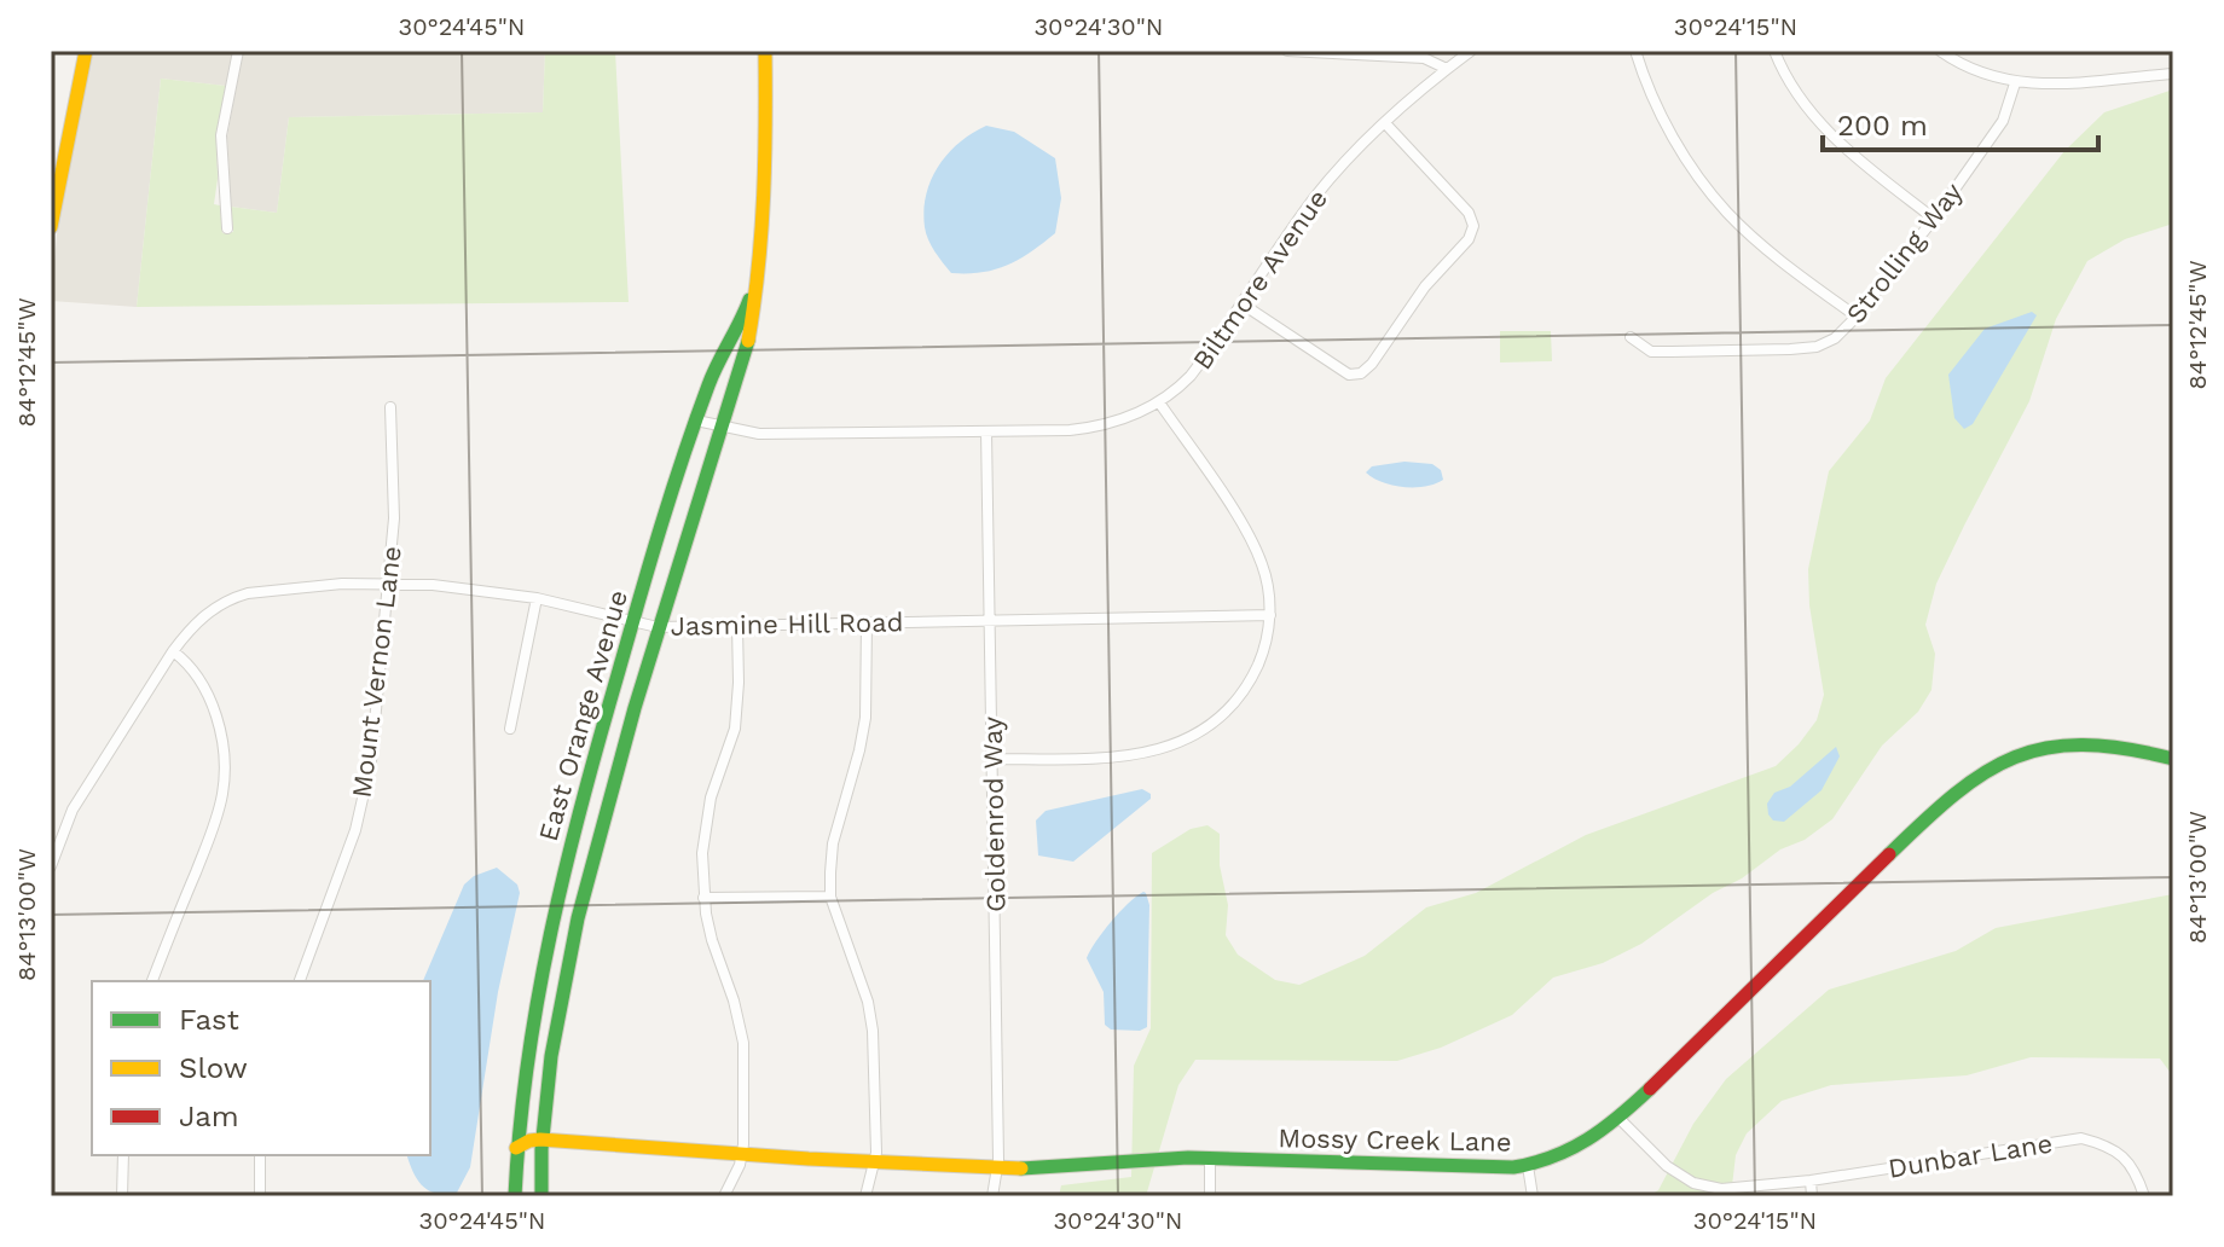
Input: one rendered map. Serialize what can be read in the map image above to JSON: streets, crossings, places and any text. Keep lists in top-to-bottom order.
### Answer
{
  "streets": {
    "street": [
      "Strolling Way",
      "Biltmore Avenue",
      "Jasmine Hill Road",
      "Mount Vernon Lane",
      "East Orange Avenue",
      "Goldenrod Way",
      "Mossy Creek Lane",
      "Dunbar Lane"
    ]
  },
  "crossings": [
    ["Biltmore Avenue", "East Orange Avenue"],
    ["Biltmore Avenue", "Goldenrod Way"],
    ["Jasmine Hill Road", "Mount Vernon Lane"],
    ["Jasmine Hill Road", "East Orange Avenue"],
    ["Jasmine Hill Road", "Goldenrod Way"],
    ["East Orange Avenue", "Mossy Creek Lane"],
    ["Goldenrod Way", "Mossy Creek Lane"],
    ["Mossy Creek Lane", "Dunbar Lane"]
  ],
  "legend": ["Fast", "Slow", "Jam"],
  "scale_bar": "200 m",
  "coordinates": [
    "30°24'45\"N",
    "30°24'30\"N",
    "30°24'15\"N",
    "84°12'45\"W",
    "84°13'00\"W"
  ]
}
